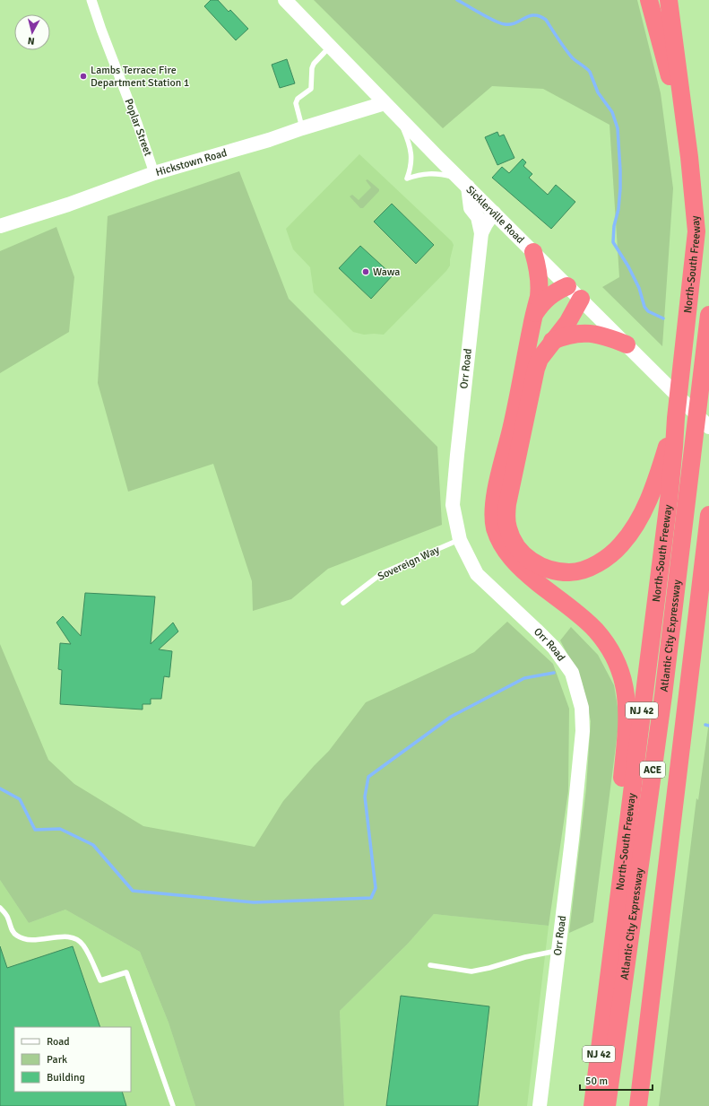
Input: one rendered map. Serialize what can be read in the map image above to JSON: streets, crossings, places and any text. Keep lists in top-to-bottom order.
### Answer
{
  "streets": {
    "highway": [
      "North-South Freeway",
      "Atlantic City Expressway",
      "NJ 42",
      "ACE"
    ],
    "street": [
      "Poplar Street",
      "Hickstown Road",
      "Sicklerville Road",
      "Orr Road"
    ],
    "lane": ["Sovereign Way"]
  },
  "crossings": [
    ["Poplar Street", "Hickstown Road"],
    ["Hickstown Road", "Sicklerville Road"],
    ["Sicklerville Road", "Orr Road"],
    ["Sicklerville Road", "Atlantic City Expressway"],
    ["Orr Road", "Sovereign Way"]
  ],
  "places": ["Lambs Terrace Fire Department Station 1", "Wawa"],
  "legend": ["Road", "Park", "Building"],
  "scale_bar": "50 m",
  "north": "bottom"
}
